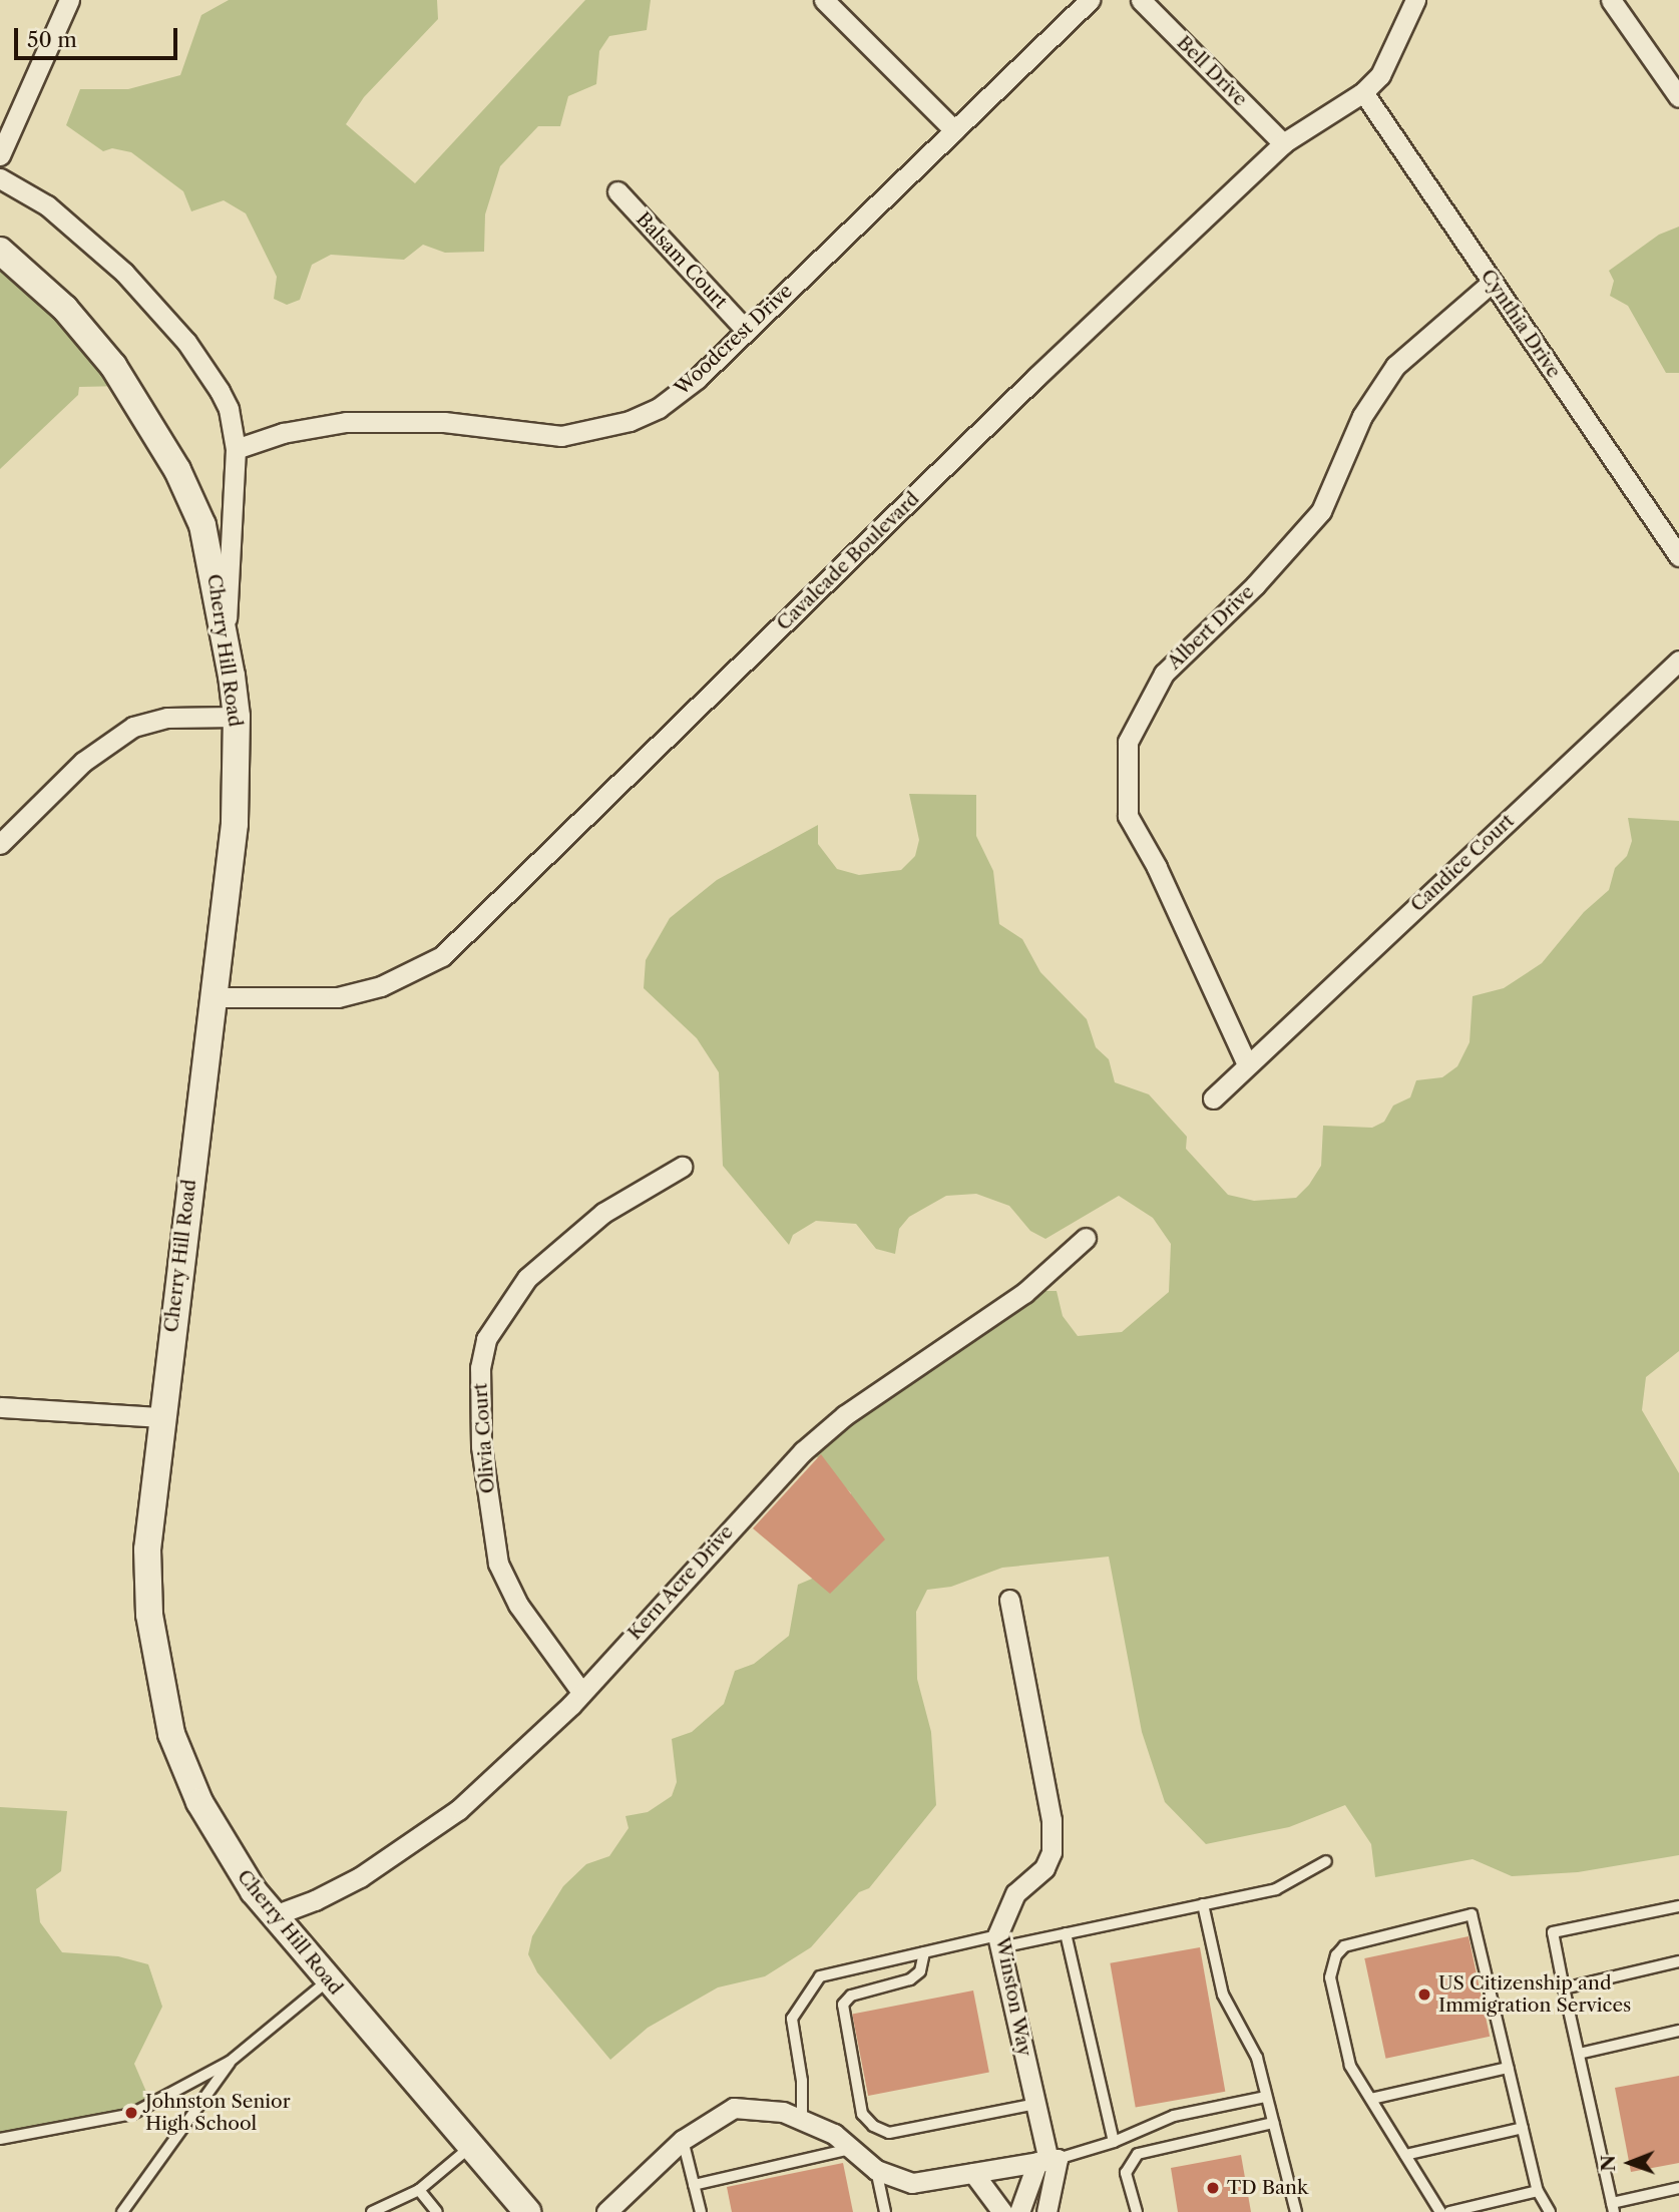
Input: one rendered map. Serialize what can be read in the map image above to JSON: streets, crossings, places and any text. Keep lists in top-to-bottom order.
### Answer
{
  "streets": {
    "main road": ["Cherry Hill Road"],
    "street": [
      "Bell Drive",
      "Balsam Court",
      "Cynthia Drive",
      "Woodcrest Drive",
      "Cavalcade Boulevard",
      "Albert Drive",
      "Candice Court",
      "Olivia Court",
      "Kern Acre Drive",
      "Winston Way"
    ]
  },
  "crossings": [
    ["Bell Drive", "Cavalcade Boulevard"],
    ["Balsam Court", "Woodcrest Drive"],
    ["Cynthia Drive", "Cavalcade Boulevard"],
    ["Cynthia Drive", "Albert Drive"],
    ["Cavalcade Boulevard", "Cherry Hill Road"],
    ["Albert Drive", "Candice Court"],
    ["Cherry Hill Road", "Kern Acre Drive"],
    ["Olivia Court", "Kern Acre Drive"]
  ],
  "places": ["US Citizenship and Immigration Services", "Johnston Senior High School", "TD Bank"],
  "scale_bar": "50 m",
  "north": "left"
}
